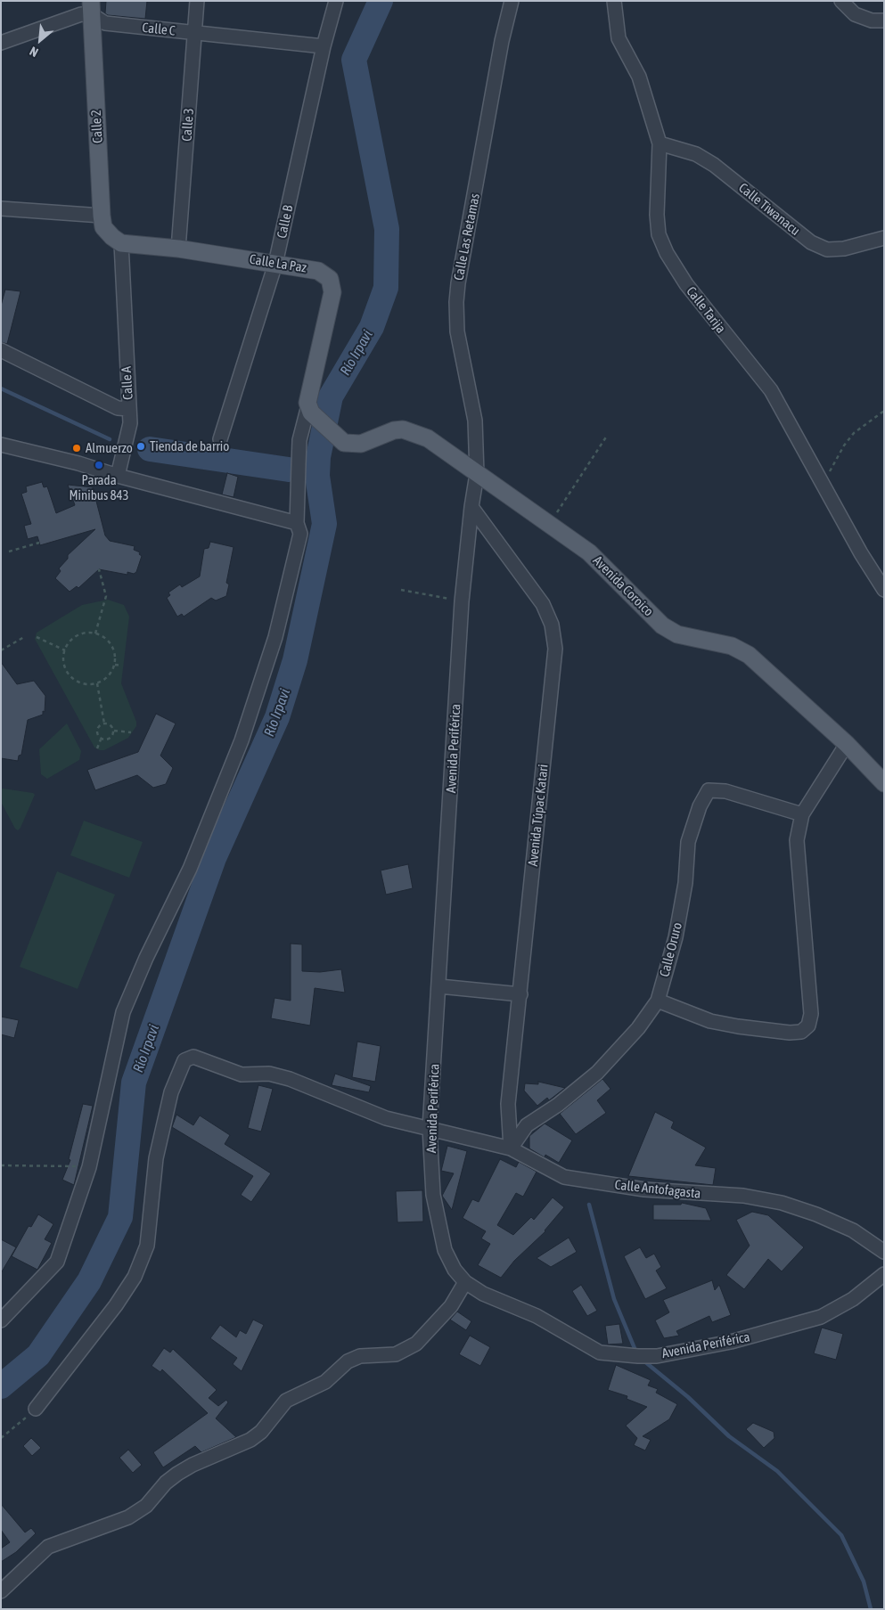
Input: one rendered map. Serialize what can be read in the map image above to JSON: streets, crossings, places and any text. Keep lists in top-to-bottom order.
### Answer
{
  "streets": {
    "main road": ["Calle 2", "Calle La Paz", "Avenida Coroico"],
    "street": [
      "Calle C",
      "Calle 3",
      "Calle Tiwanacu",
      "Calle B",
      "Calle Las Retamas",
      "Calle Tarija",
      "Calle A",
      "Avenida Periférica",
      "Avenida Túpac Katari",
      "Calle Oruro",
      "Calle Antofagasta"
    ]
  },
  "crossings": [
    ["Calle C", "Calle 3"],
    ["Calle C", "Calle 2"],
    ["Calle C", "Calle B"],
    ["Calle 3", "Calle La Paz"],
    ["Calle 2", "Calle La Paz"],
    ["Calle 2", "Calle A"],
    ["Calle Tiwanacu", "Calle Tarija"],
    ["Calle B", "Calle La Paz"],
    ["Calle Las Retamas", "Avenida Coroico"],
    ["Calle Las Retamas", "Avenida Periférica"],
    ["Calle La Paz", "Calle A"],
    ["Calle La Paz", "Avenida Coroico"],
    ["Avenida Coroico", "Avenida Periférica"],
    ["Avenida Periférica", "Avenida Túpac Katari"],
    ["Avenida Periférica", "Calle Antofagasta"],
    ["Avenida Túpac Katari", "Calle Oruro"],
    ["Avenida Túpac Katari", "Calle Antofagasta"],
    ["Calle Oruro", "Calle Antofagasta"]
  ],
  "water": ["Río Irpavi"],
  "places": ["Tienda de barrio", "Almuerzo", "Parada Minibus 843"],
  "north": "bottom left"
}
